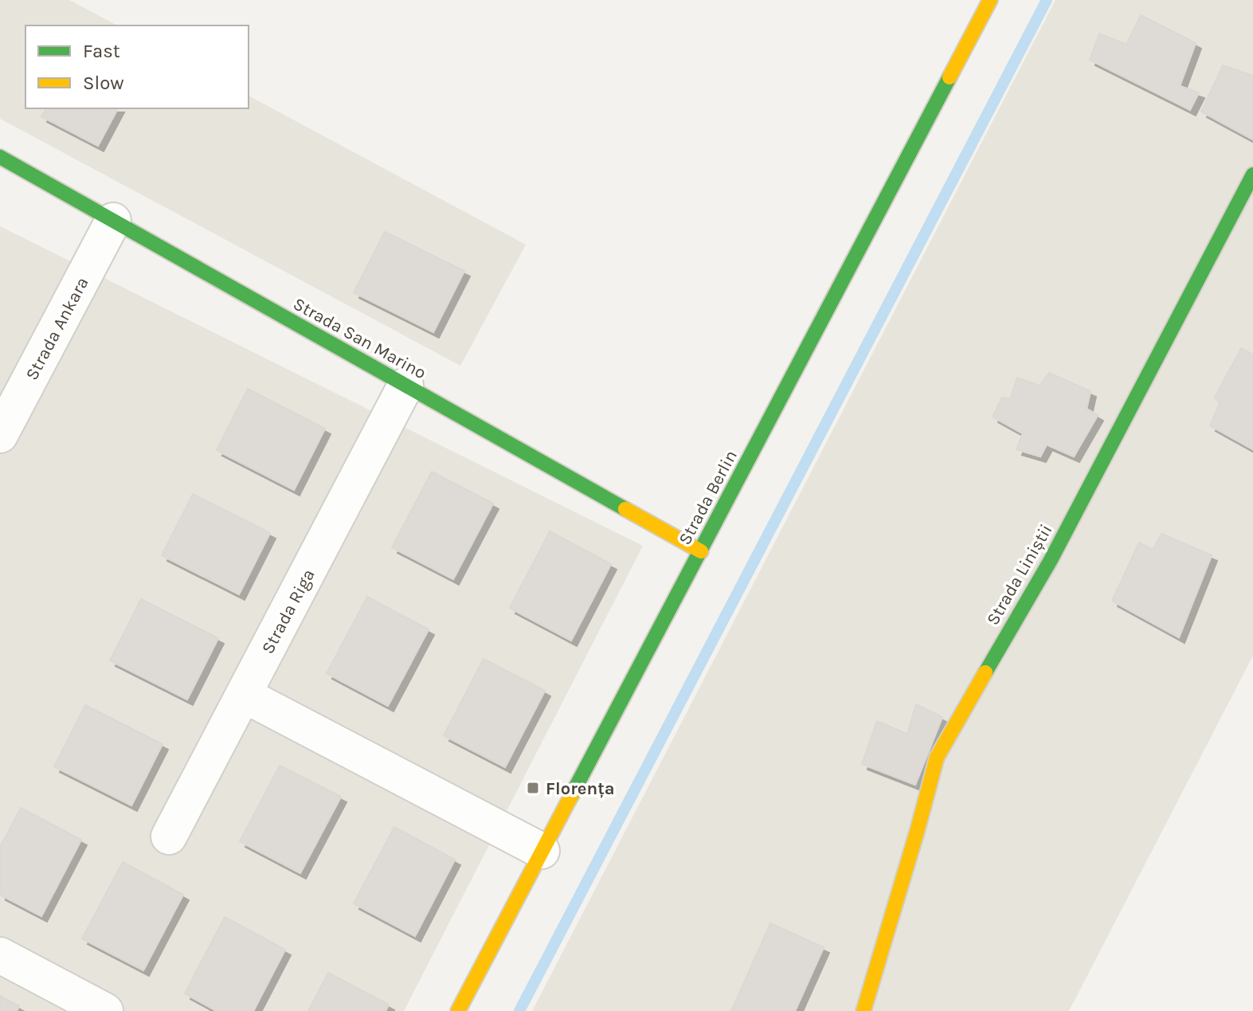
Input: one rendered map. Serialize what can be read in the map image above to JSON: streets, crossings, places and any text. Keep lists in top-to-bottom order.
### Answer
{
  "streets": {
    "street": [
      "Strada Ankara",
      "Strada San Marino",
      "Strada Berlin",
      "Strada Liniștii",
      "Strada Riga"
    ]
  },
  "crossings": [
    ["Strada Ankara", "Strada San Marino"],
    ["Strada San Marino", "Strada Berlin"],
    ["Strada San Marino", "Strada Riga"]
  ],
  "places": {
    "transit": ["Florența"]
  },
  "legend": ["Fast", "Slow"]
}
